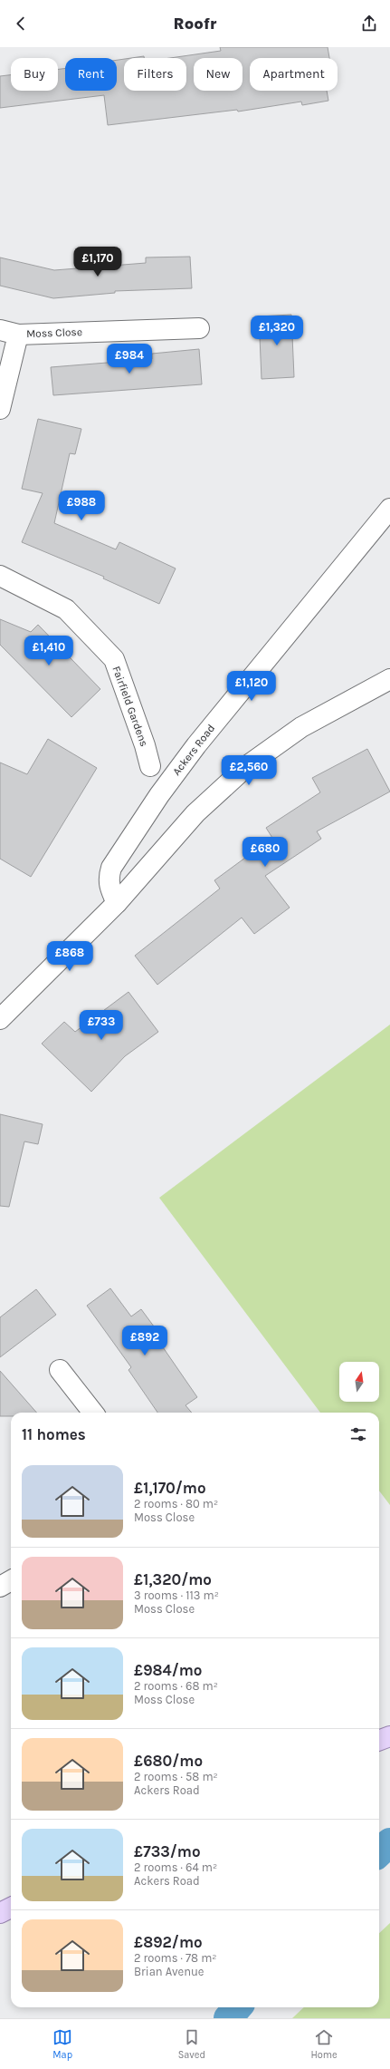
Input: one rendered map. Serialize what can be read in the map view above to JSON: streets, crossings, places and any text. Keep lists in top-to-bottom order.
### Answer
{
  "streets": {
    "street": ["Moss Close", "Fairfield Gardens", "Ackers Road"]
  },
  "north": "top",
  "page": {
    "header": "Roofr",
    "chip": [
      "Buy",
      "Rent",
      "Filters",
      "New",
      "Apartment"
    ],
    "price": [
      "£1,170",
      "£1,320",
      "£984",
      "£988",
      "£1,410",
      "£1,120",
      "£2,560",
      "£680",
      "£868",
      "£733",
      "£892"
    ],
    "heading": "11 homes",
    "list": [
      {
        "name": "£1,170/mo",
        "note": "2 rooms · 80 m² · Moss Close"
      },
      {
        "name": "£1,320/mo",
        "note": "3 rooms · 113 m² · Moss Close"
      },
      {
        "name": "£984/mo",
        "note": "2 rooms · 68 m² · Moss Close"
      },
      {
        "name": "£680/mo",
        "note": "2 rooms · 58 m² · Ackers Road"
      },
      {
        "name": "£733/mo",
        "note": "2 rooms · 64 m² · Ackers Road"
      },
      {
        "name": "£892/mo",
        "note": "2 rooms · 78 m² · Brian Avenue"
      }
    ],
    "tabs": ["Map", "Saved", "Home"]
  }
}
